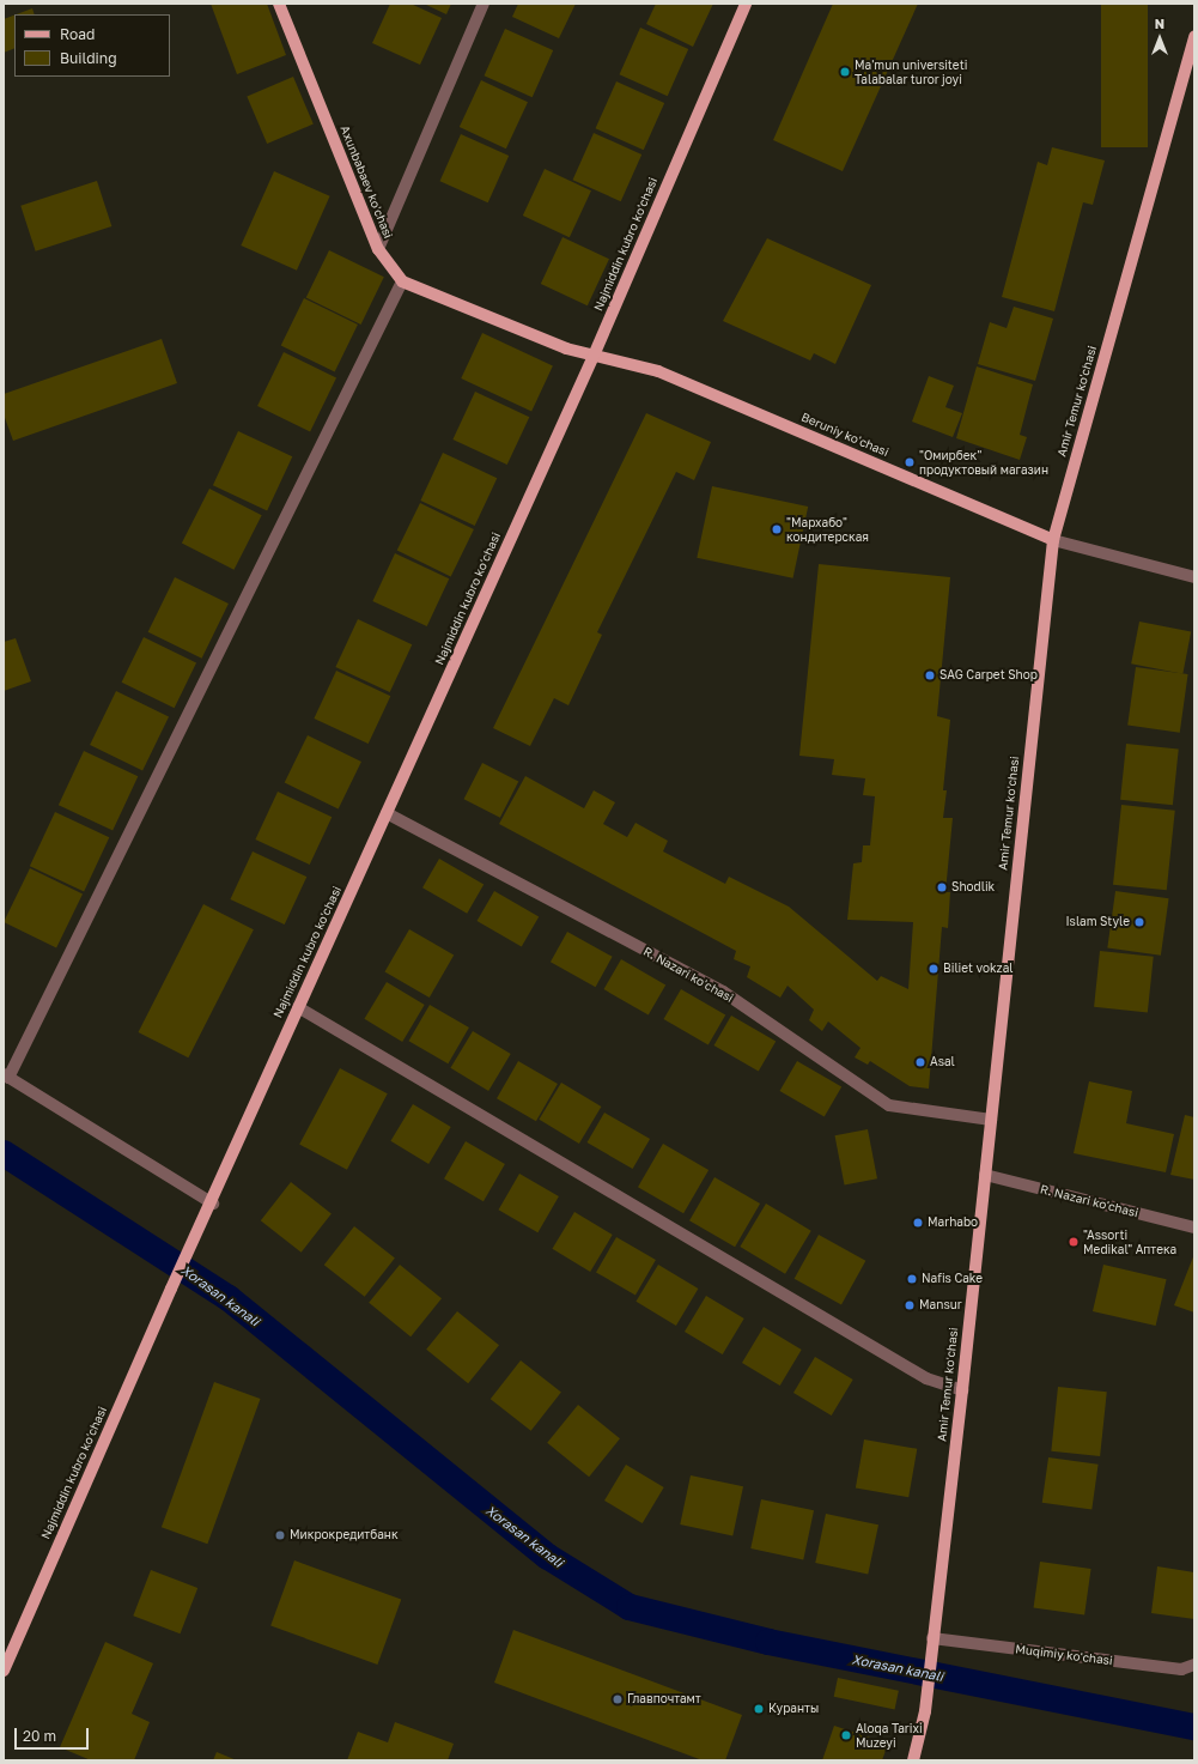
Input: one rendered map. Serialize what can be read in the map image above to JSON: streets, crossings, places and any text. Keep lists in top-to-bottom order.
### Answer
{
  "streets": {
    "main road": [
      "Axunbabaev ko'chasi",
      "Najmiddin kubro ko'chasi",
      "Amir Temur ko'chasi",
      "Beruniy ko'chasi"
    ],
    "street": ["R. Nazari ko'chasi", "Muqimiy ko'chasi"]
  },
  "crossings": [
    ["Najmiddin kubro ko'chasi", "Beruniy ko'chasi"],
    ["Najmiddin kubro ko'chasi", "R. Nazari ko'chasi"],
    ["Amir Temur ko'chasi", "Beruniy ko'chasi"],
    ["Amir Temur ko'chasi", "R. Nazari ko'chasi"],
    ["Amir Temur ko'chasi", "Muqimiy ko'chasi"]
  ],
  "water": ["Xorasan kanali"],
  "places": [
    "Ma'mun universiteti Talabalar turor joyi",
    "\"Омирбек\" продуктовый магазин",
    "\"Мархабо\" кондитерская",
    "SAG Carpet Shop",
    "Shodlik",
    "Islam Style",
    "Biliet vokzal",
    "Asal",
    "Marhabo",
    "\"Assorti Medikal\" Аптека",
    "Nafis Cake",
    "Mansur",
    "Микрокредитбанк",
    "Главпочтамт",
    "Куранты",
    "Aloqa Tarixi Muzeyi"
  ],
  "legend": ["Road", "Building"],
  "scale_bar": "20 m",
  "north": "top"
}
